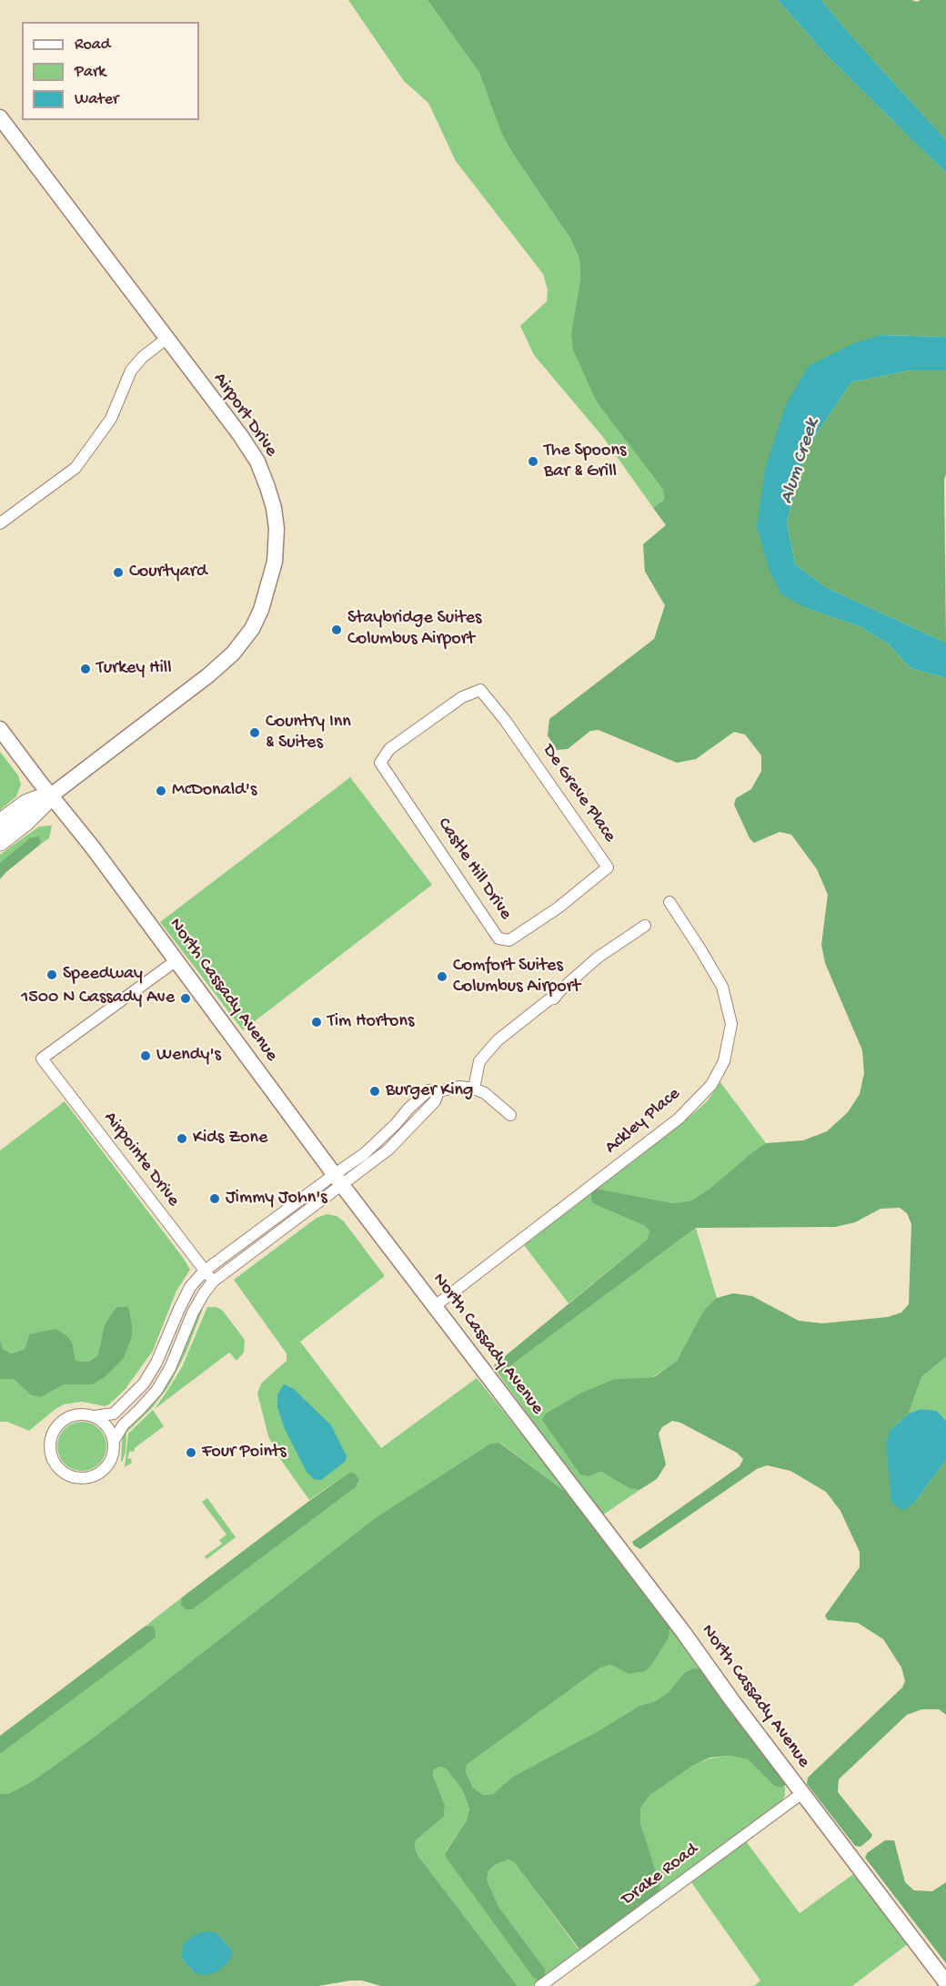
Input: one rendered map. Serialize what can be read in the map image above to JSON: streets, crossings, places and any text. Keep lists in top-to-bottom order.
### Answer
{
  "streets": {
    "main road": ["Airport Drive", "North Cassady Avenue"],
    "street": [
      "De Greve Place",
      "Castle Hill Drive",
      "Ackley Place",
      "Airpointe Drive",
      "Drake Road"
    ]
  },
  "crossings": [
    ["Airport Drive", "North Cassady Avenue"],
    ["De Greve Place", "Castle Hill Drive"],
    ["North Cassady Avenue", "Ackley Place"],
    ["North Cassady Avenue", "Airpointe Drive"],
    ["North Cassady Avenue", "Drake Road"]
  ],
  "water": ["Alum Creek"],
  "places": [
    "The Spoons Bar & Grill",
    "Courtyard",
    "Staybridge Suites Columbus Airport",
    "Turkey Hill",
    "Country Inn & Suites",
    "McDonald's",
    "Speedway",
    "Comfort Suites Columbus Airport",
    "1500 N Cassady Ave",
    "Tim Hortons",
    "Wendy's",
    "Burger King",
    "Kids Zone",
    "Jimmy John's",
    "Four Points"
  ],
  "legend": ["Road", "Park", "Water"]
}
